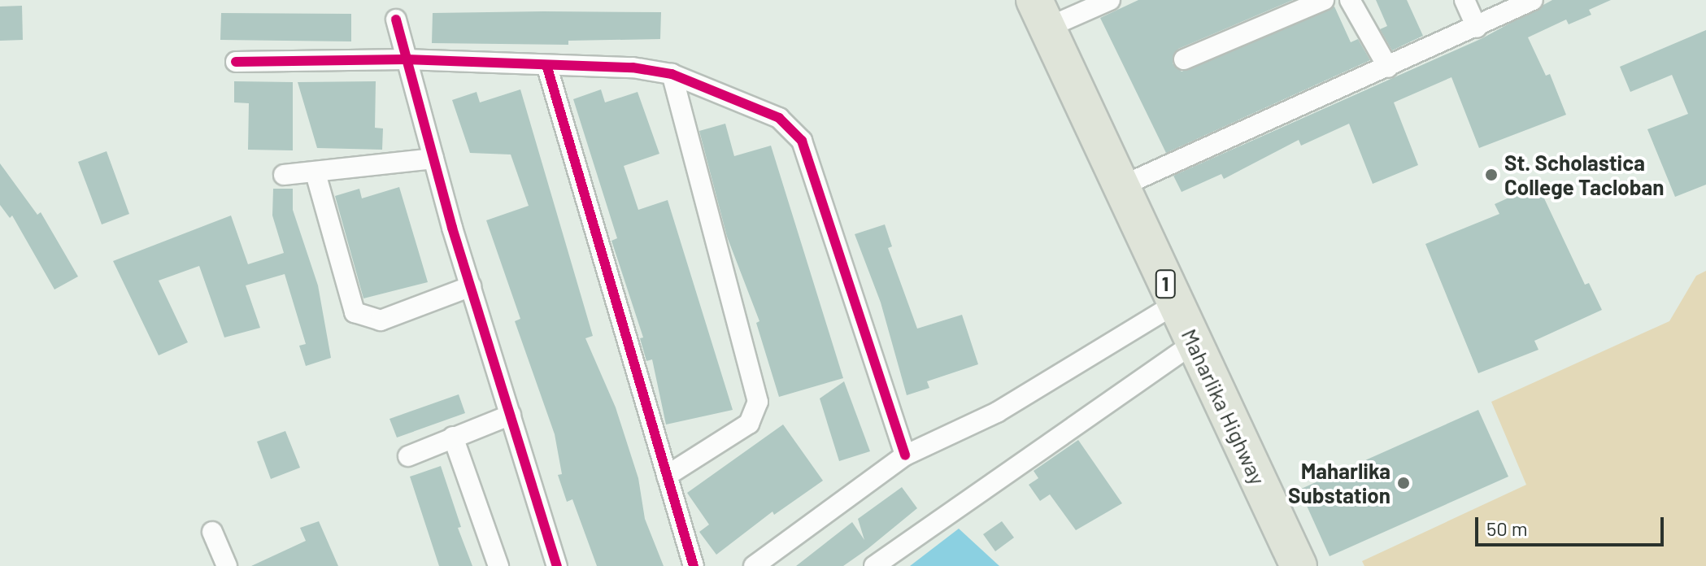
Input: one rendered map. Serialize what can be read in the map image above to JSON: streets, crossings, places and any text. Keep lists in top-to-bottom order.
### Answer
{
  "streets": {
    "highway": ["1", "Maharlika Highway"]
  },
  "places": ["St. Scholastica College Tacloban", "Maharlika Substation"],
  "scale_bar": "50 m"
}
